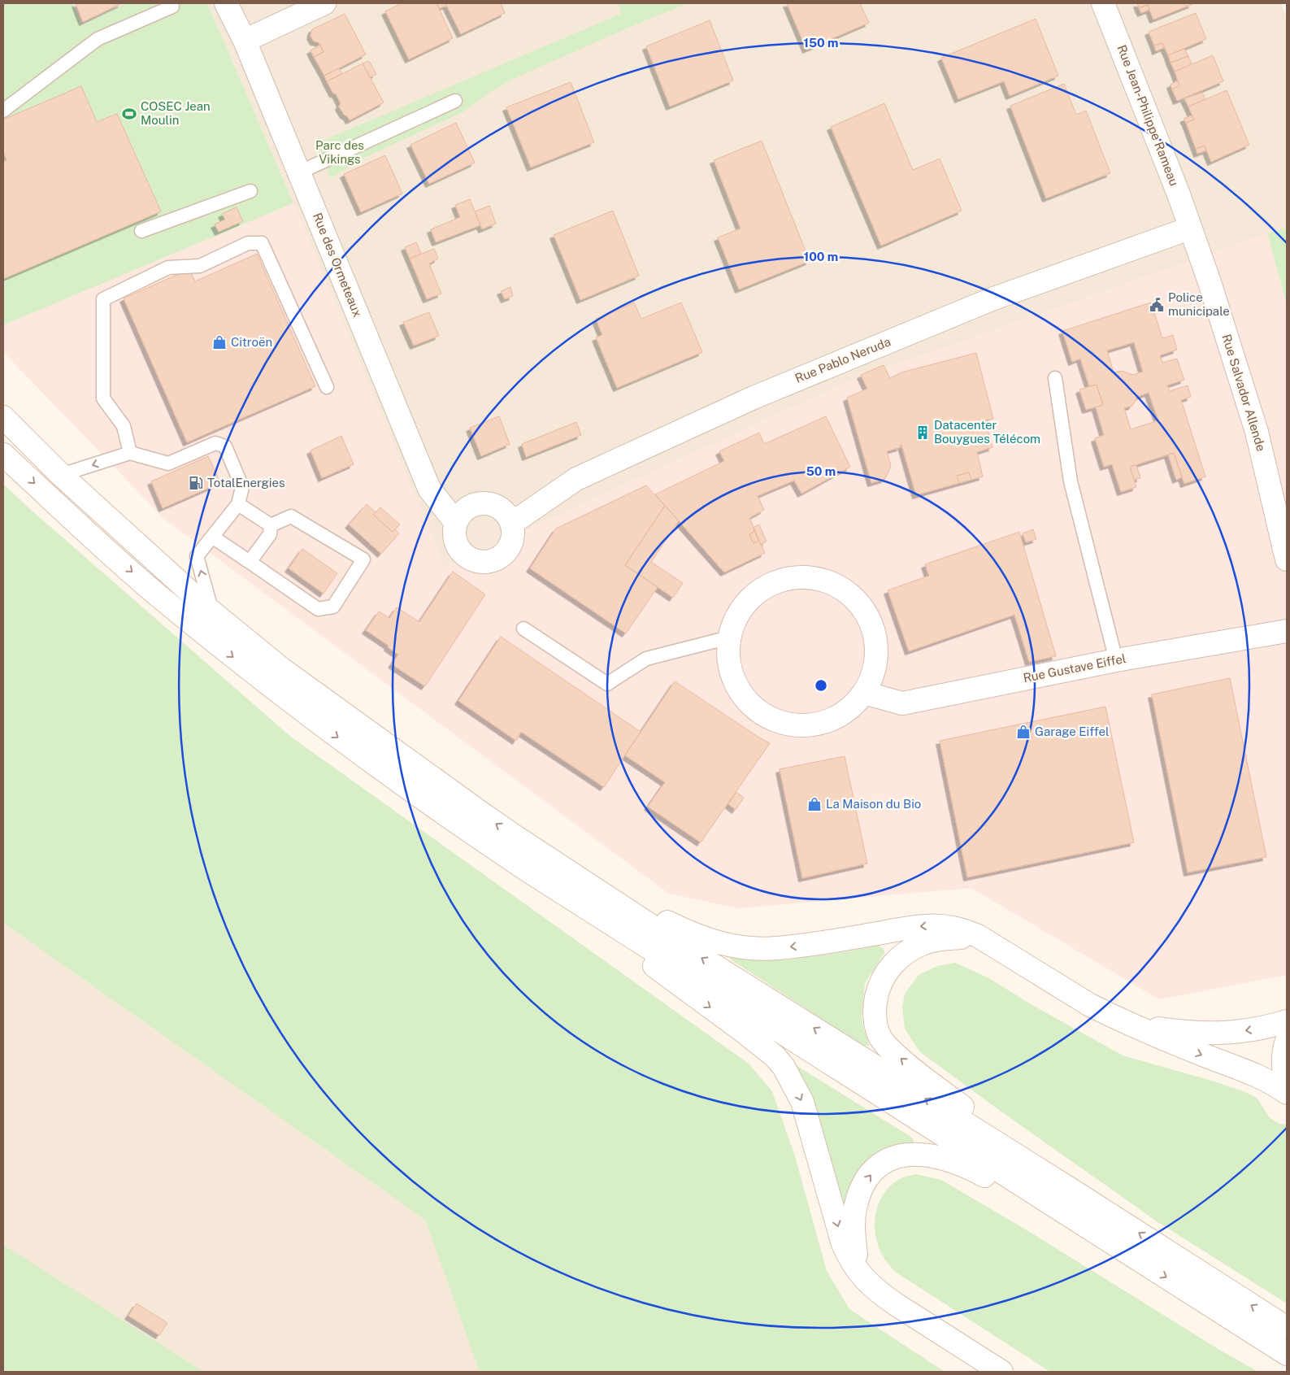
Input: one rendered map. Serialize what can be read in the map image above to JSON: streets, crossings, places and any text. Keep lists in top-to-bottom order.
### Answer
{
  "streets": {
    "main road": [
      "Rue Jean-Philippe Rameau",
      "Rue des Ormeteaux",
      "Rue Pablo Neruda",
      "Rue Salvador Allende",
      "Rue Gustave Eiffel"
    ]
  },
  "crossings": [
    ["Rue Jean-Philippe Rameau", "Rue Pablo Neruda"],
    ["Rue Jean-Philippe Rameau", "Rue Salvador Allende"],
    ["Rue des Ormeteaux", "Rue Pablo Neruda"],
    ["Rue Pablo Neruda", "Rue Salvador Allende"]
  ],
  "parks": ["Parc des Vikings"],
  "places": {
    "sports": ["COSEC Jean Moulin"],
    "public building": ["Police municipale"],
    "shop": ["Citroën", "Garage Eiffel", "La Maison du Bio"],
    "building": ["Datacenter Bouygues Télécom"],
    "fuel station": ["TotalEnergies"]
  },
  "rings": ["150 m", "100 m", "50 m"]
}
